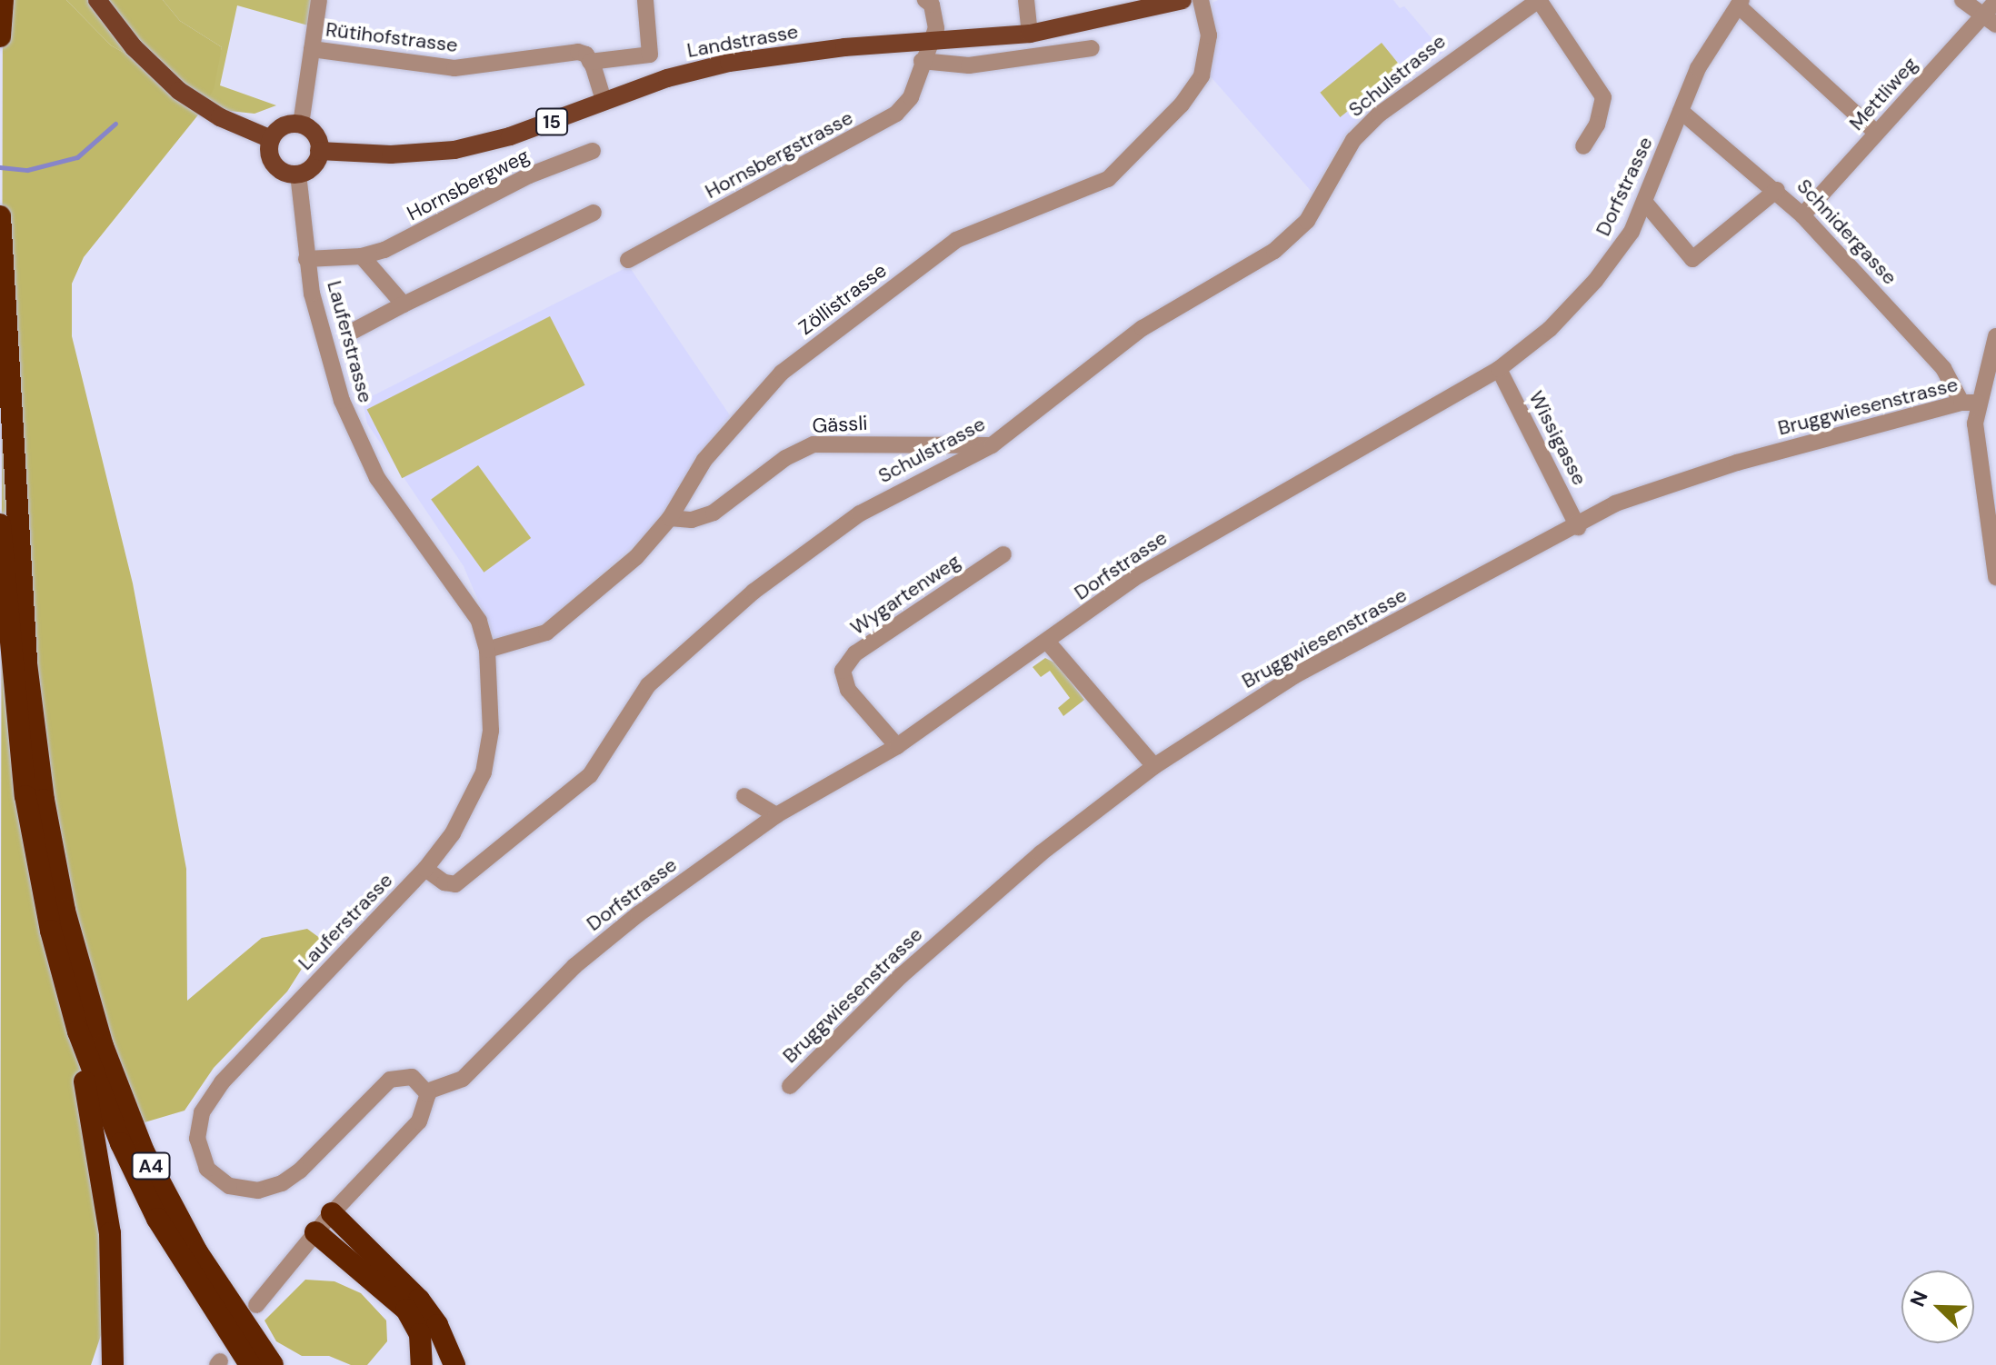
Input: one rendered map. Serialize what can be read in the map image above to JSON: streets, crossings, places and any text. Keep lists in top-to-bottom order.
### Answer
{
  "streets": {
    "highway": ["A4"],
    "main road": ["Landstrasse", "15"],
    "street": [
      "Rütihofstrasse",
      "Schulstrasse",
      "Mettliweg",
      "Hornsbergstrasse",
      "Hornsbergweg",
      "Dorfstrasse",
      "Schnidergasse",
      "Zöllistrasse",
      "Lauferstrasse",
      "Bruggwiesenstrasse",
      "Gässli",
      "Wissigasse",
      "Wygartenweg"
    ]
  },
  "crossings": [
    ["Landstrasse", "Hornsbergstrasse"],
    ["Landstrasse", "Lauferstrasse"],
    ["Schulstrasse", "Lauferstrasse"],
    ["Schulstrasse", "Gässli"],
    ["Mettliweg", "Schnidergasse"],
    ["Hornsbergweg", "Lauferstrasse"],
    ["Dorfstrasse", "Schnidergasse"],
    ["Dorfstrasse", "Lauferstrasse"],
    ["Dorfstrasse", "Wissigasse"],
    ["Dorfstrasse", "Wygartenweg"],
    ["Schnidergasse", "Bruggwiesenstrasse"],
    ["Zöllistrasse", "Lauferstrasse"],
    ["Zöllistrasse", "Gässli"],
    ["Bruggwiesenstrasse", "Wissigasse"]
  ],
  "north": "top left"
}
